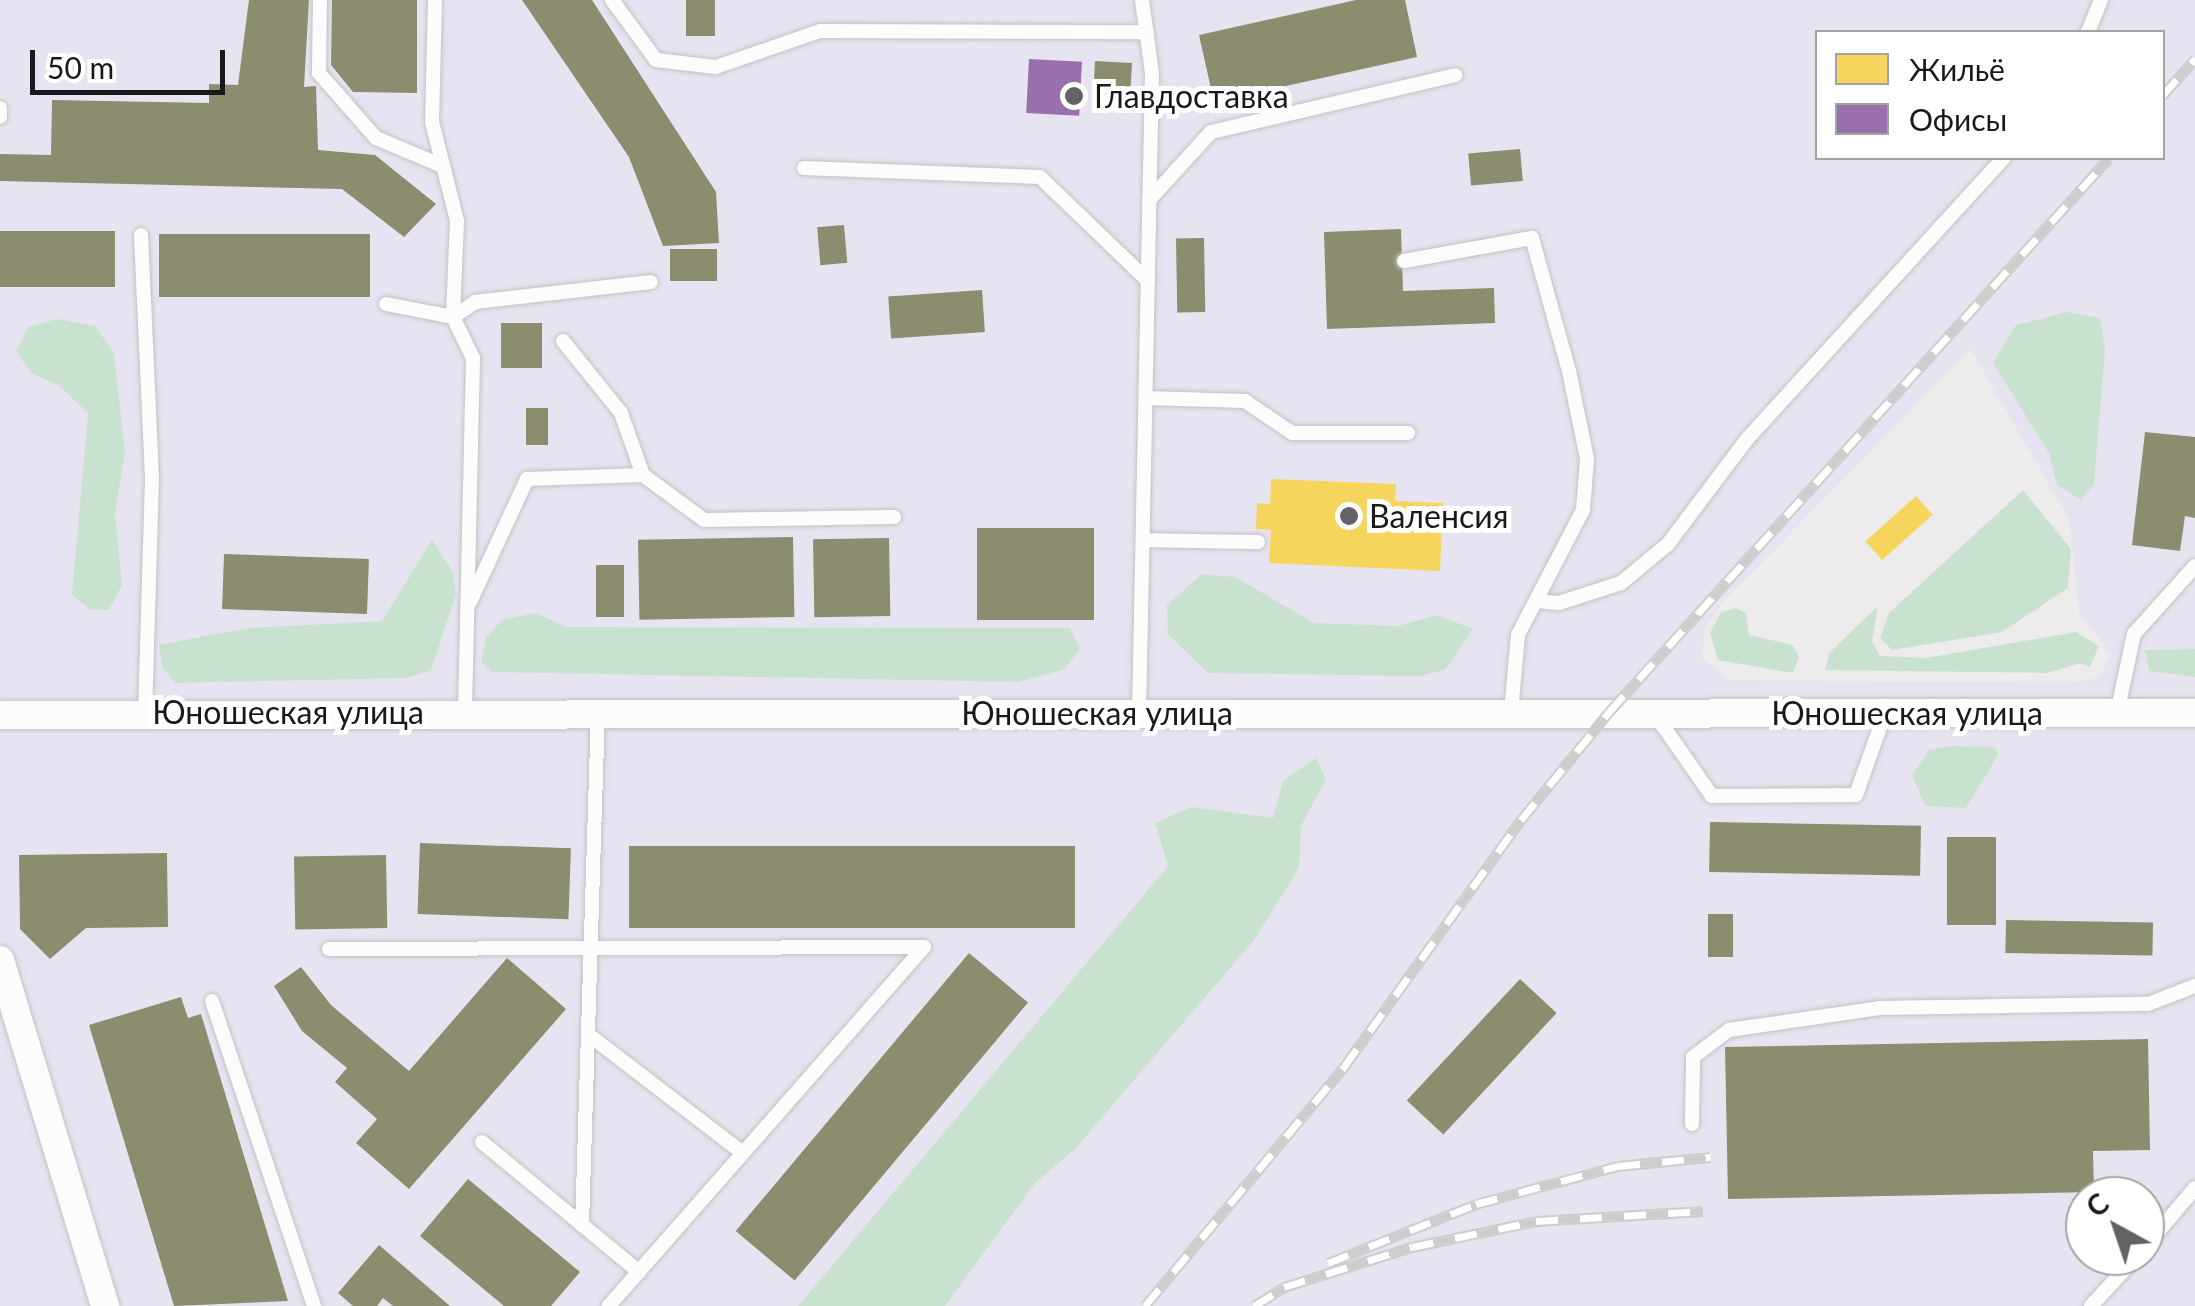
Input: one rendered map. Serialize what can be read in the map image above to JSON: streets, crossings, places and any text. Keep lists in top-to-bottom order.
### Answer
{
  "streets": {
    "street": ["Юношеская улица"]
  },
  "places": ["Главдоставка", "Валенсия"],
  "legend": ["Жильё", "Офисы"],
  "scale_bar": "50 m",
  "north": "top left"
}
